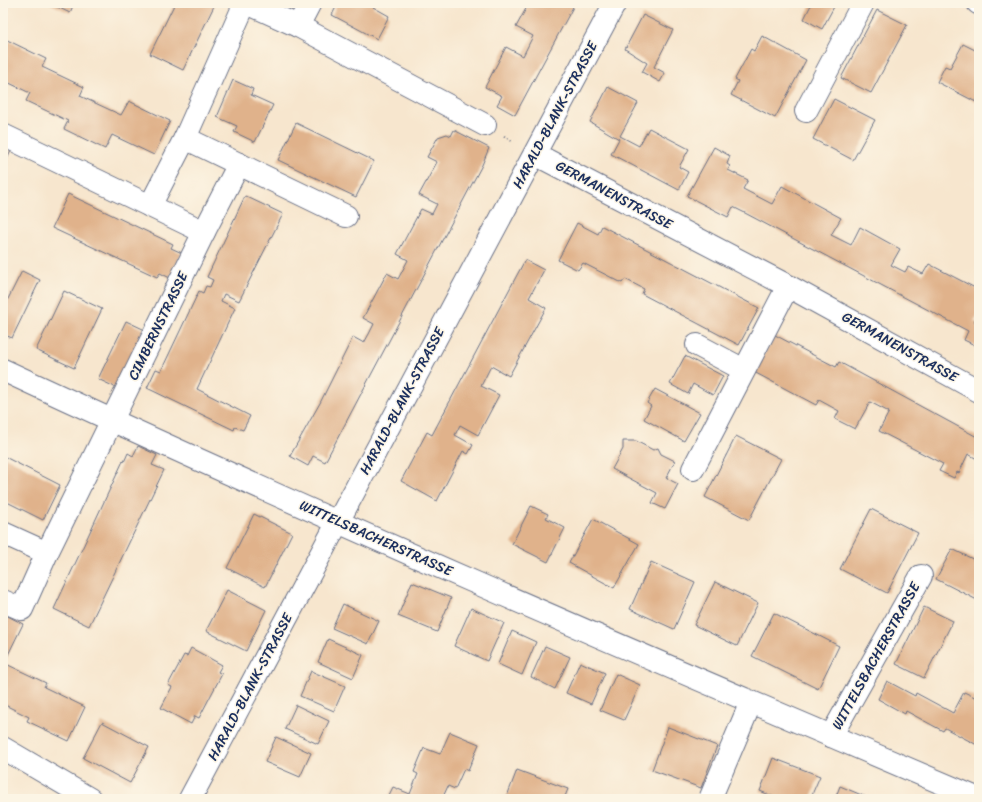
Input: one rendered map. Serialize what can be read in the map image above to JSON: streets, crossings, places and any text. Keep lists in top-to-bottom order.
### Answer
{
  "streets": {
    "street": [
      "HARALD-BLANK-STRASSE",
      "GERMANENSTRASSE",
      "CIMBERNSTRASSE",
      "WITTELSBACHERSTRASSE"
    ]
  },
  "crossings": [
    ["HARALD-BLANK-STRASSE", "GERMANENSTRASSE"],
    ["HARALD-BLANK-STRASSE", "WITTELSBACHERSTRASSE"],
    ["CIMBERNSTRASSE", "WITTELSBACHERSTRASSE"]
  ]
}
